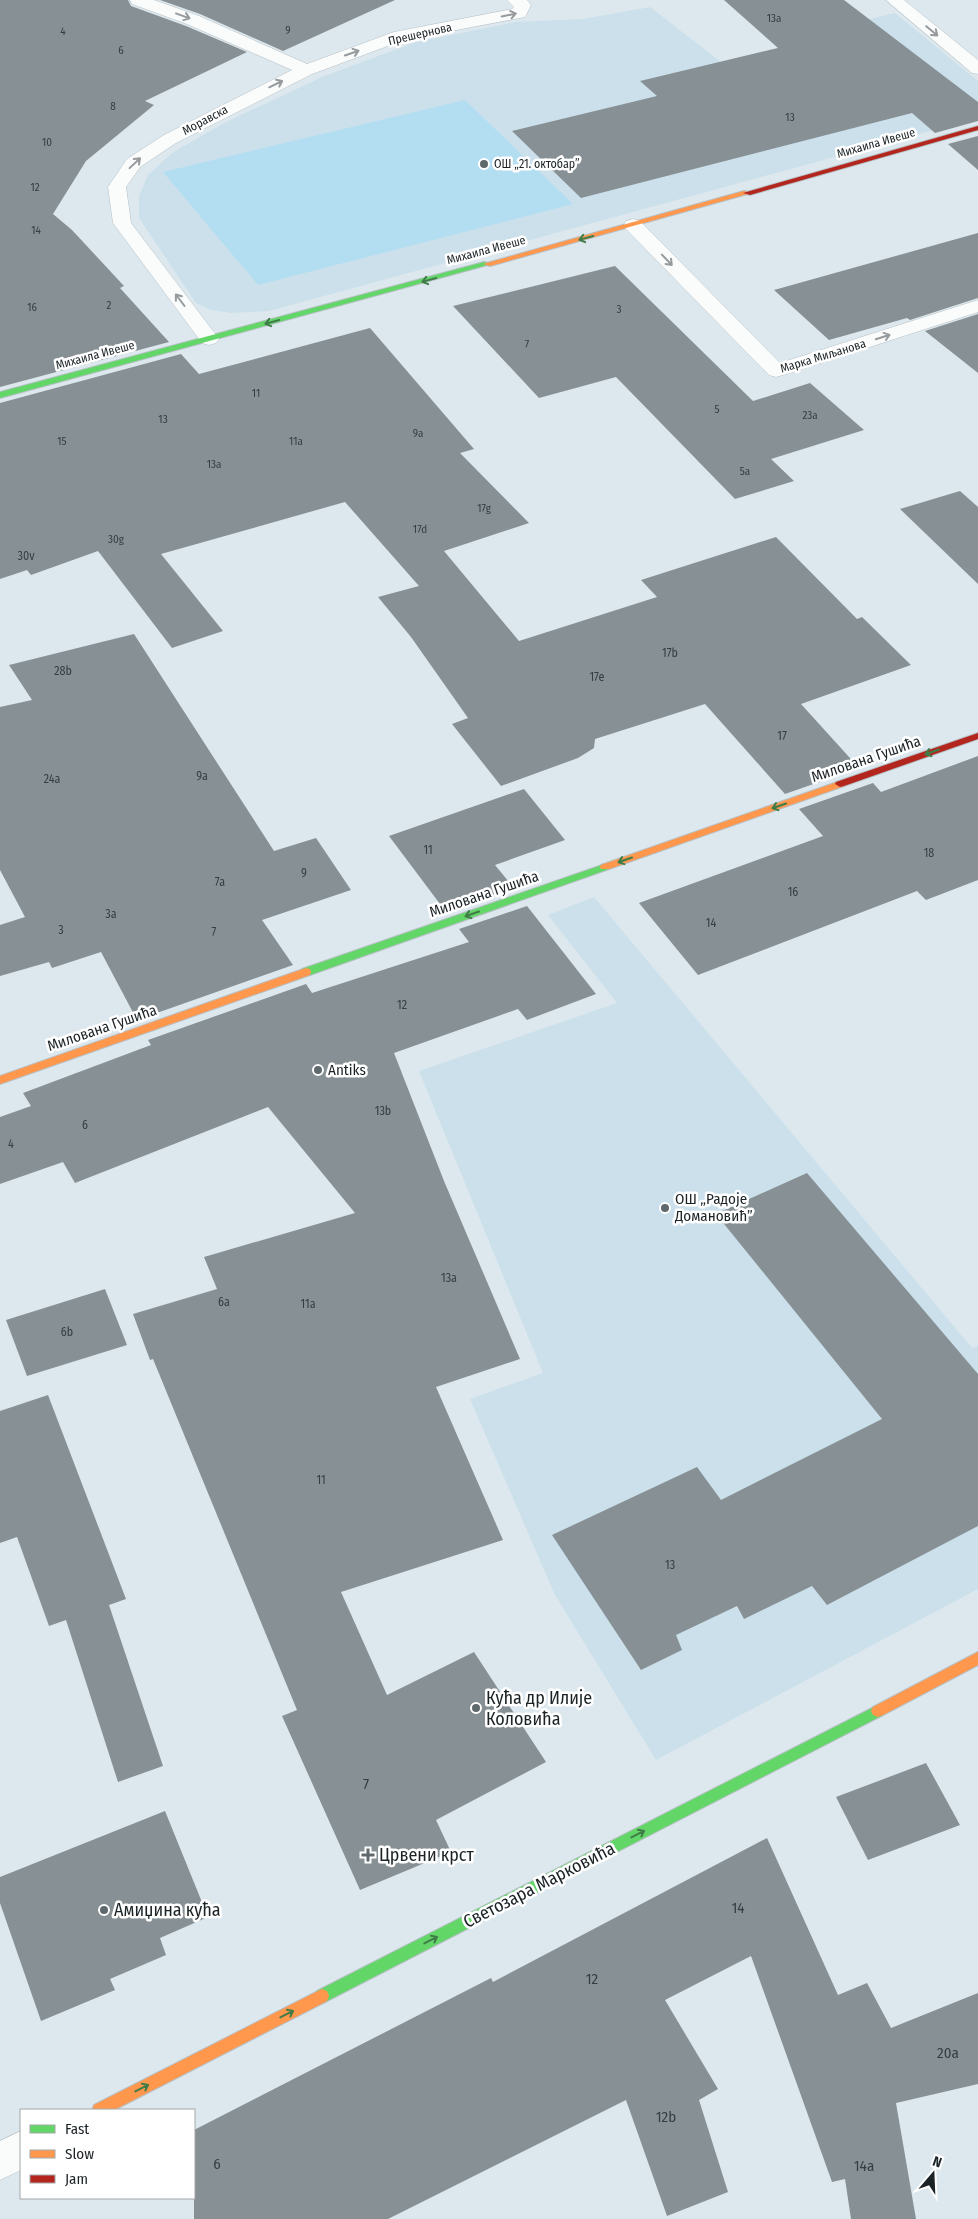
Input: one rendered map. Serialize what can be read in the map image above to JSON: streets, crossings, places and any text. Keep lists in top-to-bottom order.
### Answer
{
  "streets": {
    "street": [
      "Прешернова",
      "Моравска",
      "Михаила Ивеше",
      "Марка Миљанова",
      "Милована Гушића",
      "Светозара Марковића"
    ]
  },
  "crossings": [
    ["Прешернова", "Моравска"],
    ["Моравска", "Михаила Ивеше"],
    ["Михаила Ивеше", "Марка Миљанова"]
  ],
  "one_way": [
    "Прешернова",
    "Михаила Ивеше",
    "Марка Миљанова",
    "Милована Гушића",
    "Светозара Марковића"
  ],
  "places": {
    "other": [
      "ОШ „21. октобар”",
      "Antiks",
      "ОШ „Радоје Домановић”",
      "Кућа др Илије Коловића",
      "Амиџина кућа"
    ],
    "health": ["Црвени крст"]
  },
  "house_numbers": [
    "13a",
    "9",
    "4",
    "6",
    "8",
    "13",
    "10",
    "12",
    "14",
    "2",
    "16",
    "3",
    "7",
    "11",
    "5",
    "23a",
    "13",
    "9a",
    "15",
    "11a",
    "13a",
    "5a",
    "17g",
    "17d",
    "30g",
    "30v",
    "17b",
    "28b",
    "17e",
    "17",
    "9a",
    "24a",
    "11",
    "18",
    "9",
    "7a",
    "16",
    "3a",
    "14",
    "3",
    "7",
    "12",
    "13b",
    "6",
    "4",
    "13a",
    "6a",
    "11a",
    "6b",
    "11",
    "13",
    "7",
    "14",
    "12",
    "20a",
    "12b",
    "6",
    "14a"
  ],
  "legend": ["Fast", "Slow", "Jam"],
  "north": "top"
}
